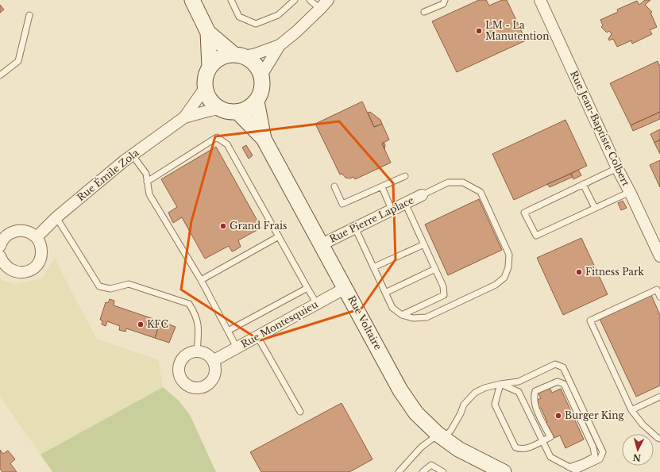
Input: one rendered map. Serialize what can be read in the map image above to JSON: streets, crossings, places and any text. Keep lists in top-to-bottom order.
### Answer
{
  "streets": {
    "street": [
      "Rue Jean-Baptiste Colbert",
      "Rue Émile Zola",
      "Rue Pierre Laplace",
      "Rue Voltaire",
      "Rue Montesquieu"
    ]
  },
  "crossings": [
    ["Rue Émile Zola", "Rue Voltaire"],
    ["Rue Pierre Laplace", "Rue Voltaire"],
    ["Rue Voltaire", "Rue Montesquieu"]
  ],
  "places": [
    "LM - La Manutention",
    "Grand Frais",
    "Fitness Park",
    "KFC",
    "Burger King"
  ],
  "north": "bottom"
}
